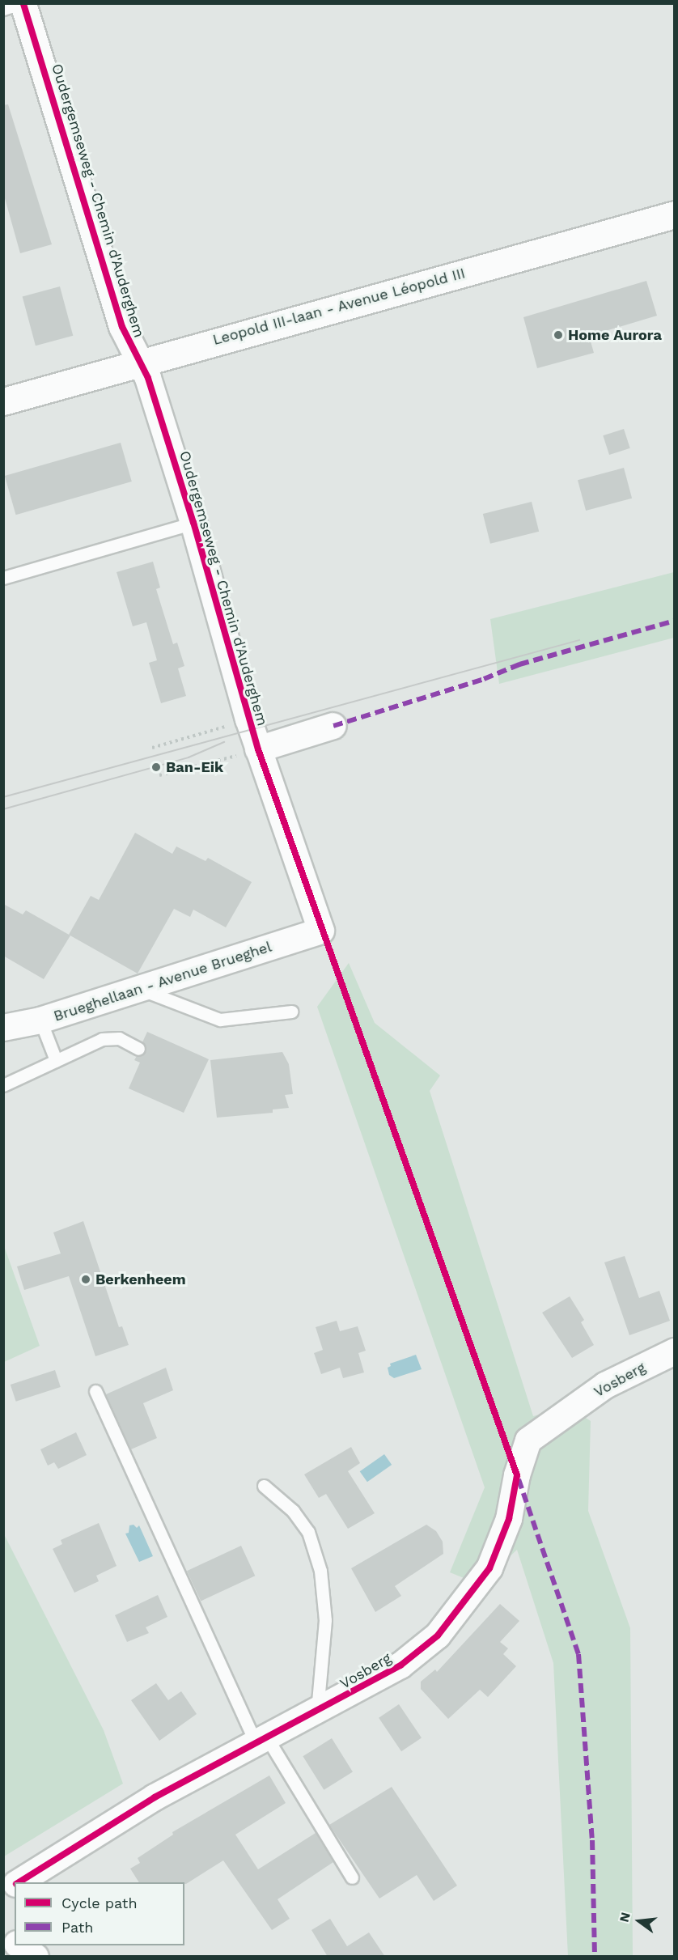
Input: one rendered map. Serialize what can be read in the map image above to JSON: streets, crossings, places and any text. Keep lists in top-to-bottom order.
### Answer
{
  "streets": {
    "street": [
      "Oudergemseweg - Chemin d'Auderghem",
      "Leopold III-laan - Avenue Léopold III",
      "Brueghellaan - Avenue Brueghel",
      "Vosberg"
    ]
  },
  "crossings": [
    ["Oudergemseweg - Chemin d'Auderghem", "Leopold III-laan - Avenue Léopold III"],
    ["Oudergemseweg - Chemin d'Auderghem", "Brueghellaan - Avenue Brueghel"]
  ],
  "places": ["Home Aurora", "Ban-Eik", "Berkenheem"],
  "legend": ["Cycle path", "Path"],
  "north": "left"
}
